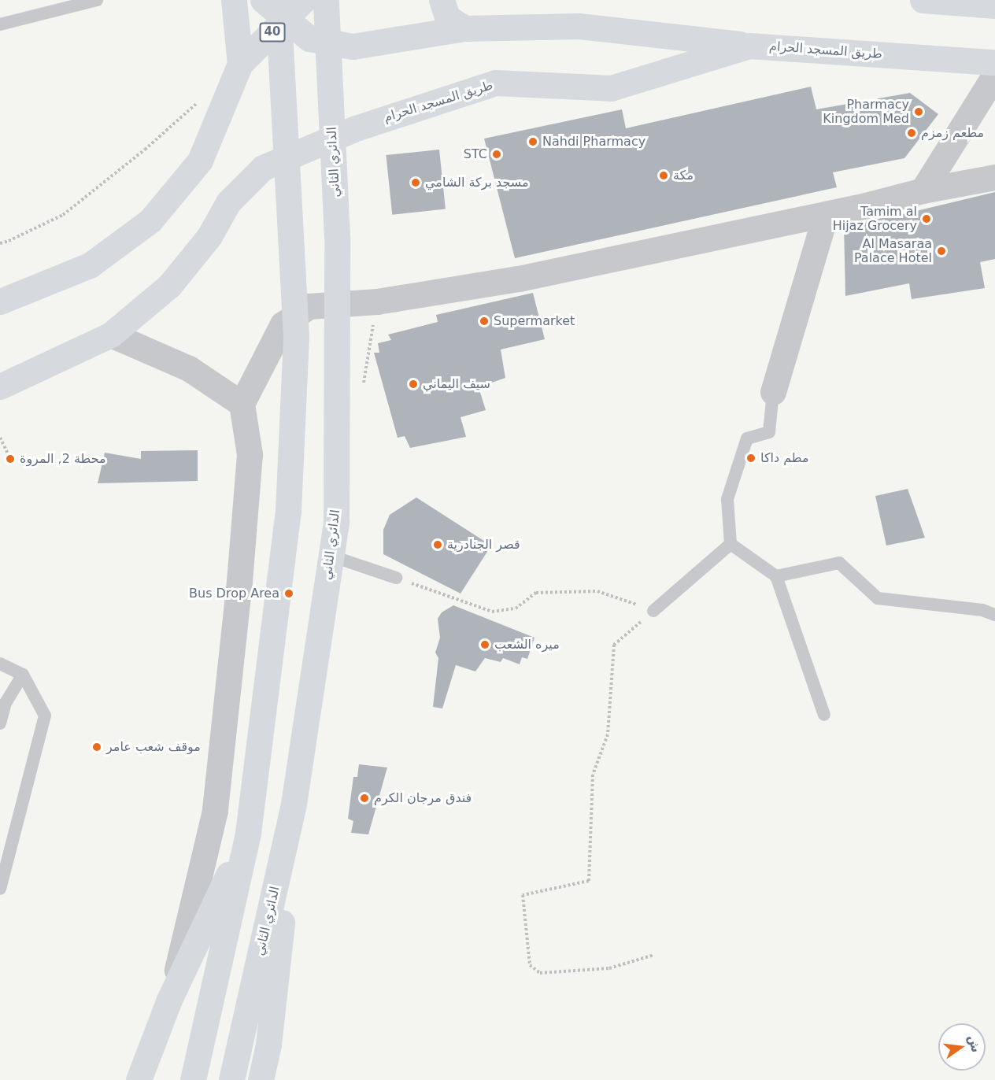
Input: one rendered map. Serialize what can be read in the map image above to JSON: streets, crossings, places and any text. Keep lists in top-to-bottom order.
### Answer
{
  "streets": {
    "main road": ["40", "طريق المسجد الحرام", "الدائري الثاني"]
  },
  "places": [
    "Pharmacy Kingdom Med",
    "مطعم زمزم",
    "Nahdi Pharmacy",
    "STC",
    "مكة",
    "مسجد بركة الشامي",
    "Tamim al Hijaz Grocery",
    "Al Masaraa Palace Hotel",
    "Supermarket",
    "سيف اليماني",
    "مطم داكا",
    "محطة 2, المروة",
    "قصر الجنادرية",
    "Bus Drop Area",
    "ميره الشعب",
    "موقف شعب عامر",
    "فندق مرجان الكرم"
  ],
  "north": "right"
}
